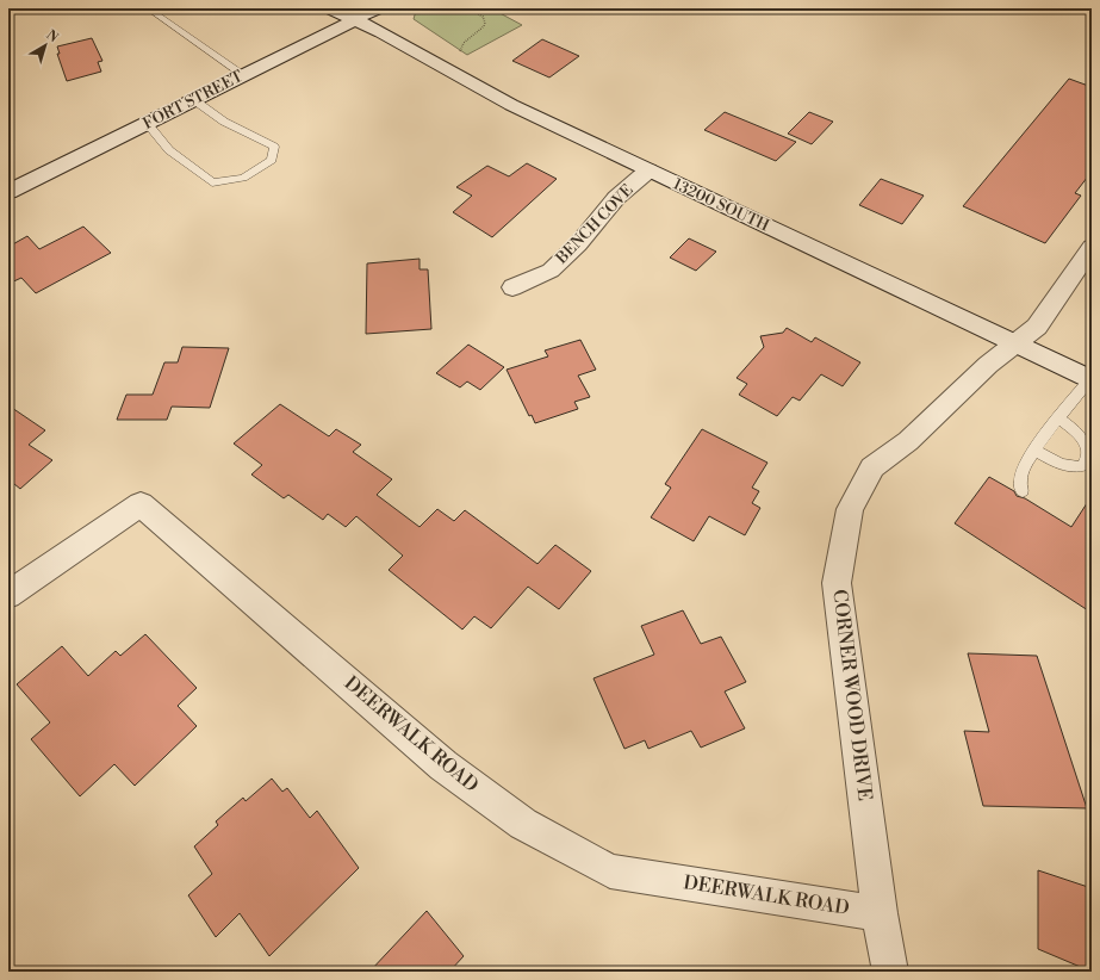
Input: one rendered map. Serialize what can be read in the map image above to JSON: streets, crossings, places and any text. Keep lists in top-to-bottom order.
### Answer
{
  "streets": {
    "street": [
      "FORT STREET",
      "13200 SOUTH",
      "BENCH COVE",
      "CORNER WOOD DRIVE",
      "DEERWALK ROAD"
    ]
  },
  "crossings": [
    ["FORT STREET", "13200 SOUTH"],
    ["13200 SOUTH", "BENCH COVE"],
    ["13200 SOUTH", "CORNER WOOD DRIVE"],
    ["CORNER WOOD DRIVE", "DEERWALK ROAD"]
  ],
  "north": "top right"
}
